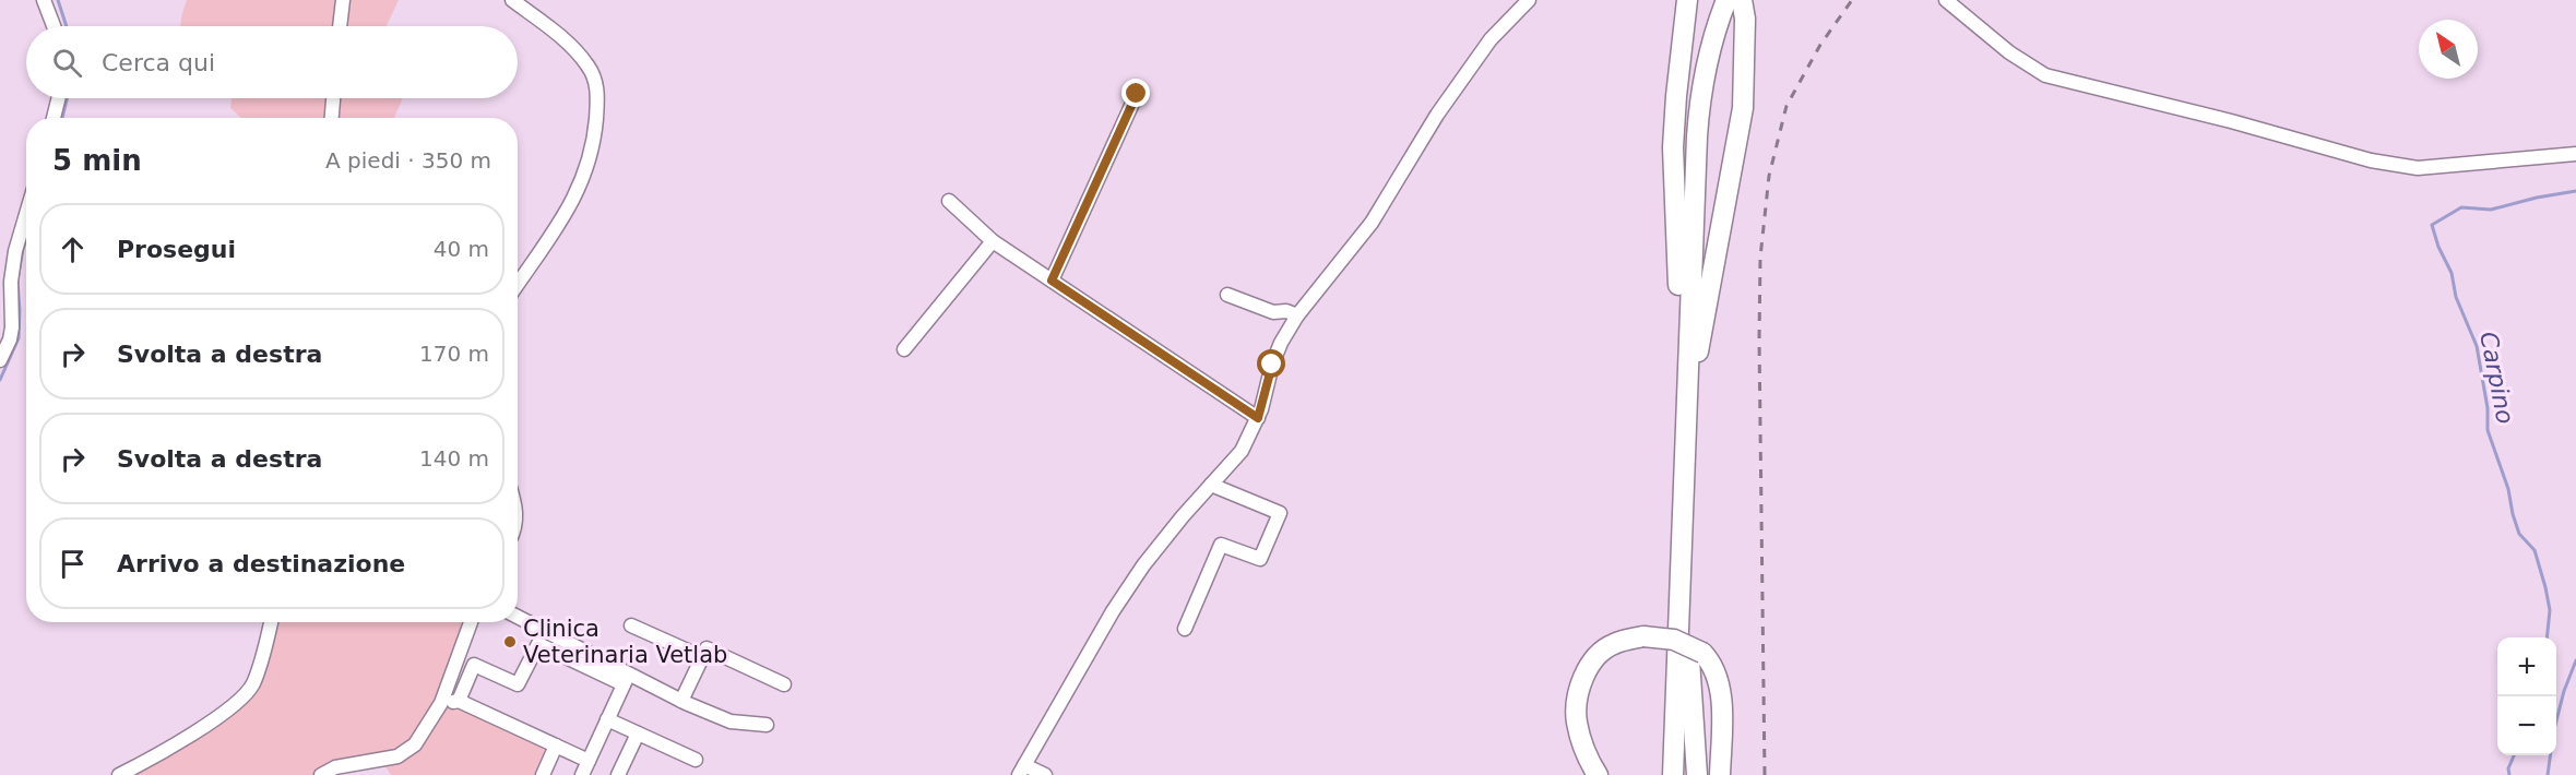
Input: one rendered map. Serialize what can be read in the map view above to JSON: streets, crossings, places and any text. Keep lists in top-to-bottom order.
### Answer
{
  "water": ["Carpino"],
  "places": ["Clinica Veterinaria Vetlab"],
  "north": "top left",
  "page": {
    "search": "Cerca qui",
    "heading": ["5 min", "A piedi · 350 m"],
    "list": [
      ["Prosegui", "40 m"],
      ["Svolta a destra", "170 m"],
      ["Svolta a destra", "140 m"],
      "Arrivo a destinazione"
    ],
    "map_buttons": ["+", "−"]
  }
}
